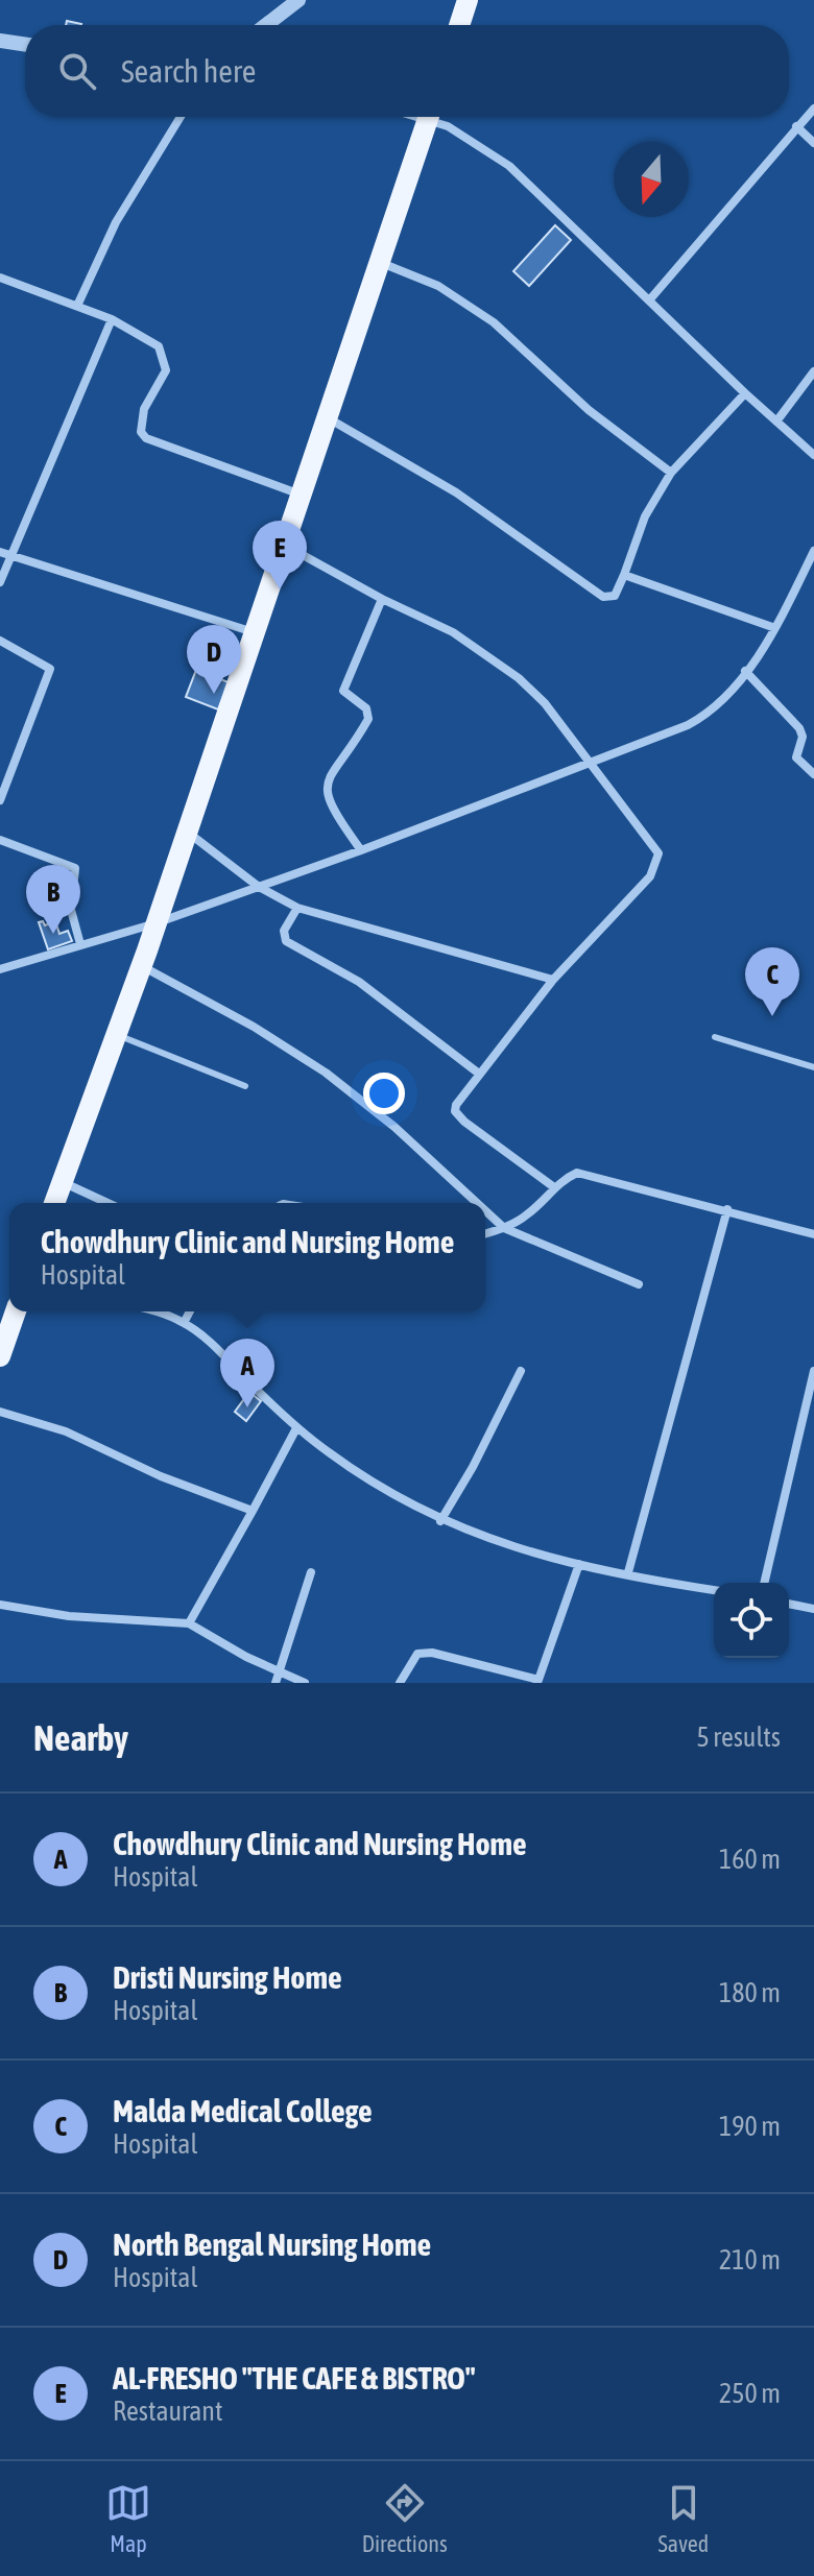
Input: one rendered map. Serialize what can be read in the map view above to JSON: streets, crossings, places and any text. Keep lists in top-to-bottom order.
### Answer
{
  "north": "bottom",
  "page": {
    "search": "Search here",
    "pins": [
      "E",
      "D",
      "B",
      "C",
      "A"
    ],
    "popup": ["Chowdhury Clinic and Nursing Home", "Hospital"],
    "heading": ["Nearby", "5 results"],
    "list": [
      {
        "mark": "A",
        "name": "Chowdhury Clinic and Nursing Home",
        "note": "Hospital",
        "value": "160 m"
      },
      {
        "mark": "B",
        "name": "Dristi Nursing Home",
        "note": "Hospital",
        "value": "180 m"
      },
      {
        "mark": "C",
        "name": "Malda Medical College",
        "note": "Hospital",
        "value": "190 m"
      },
      {
        "mark": "D",
        "name": "North Bengal Nursing Home",
        "note": "Hospital",
        "value": "210 m"
      },
      {
        "mark": "E",
        "name": "AL-FRESHO \"THE CAFE & BISTRO\"",
        "note": "Restaurant",
        "value": "250 m"
      }
    ],
    "nav": ["Map", "Directions", "Saved"]
  }
}
